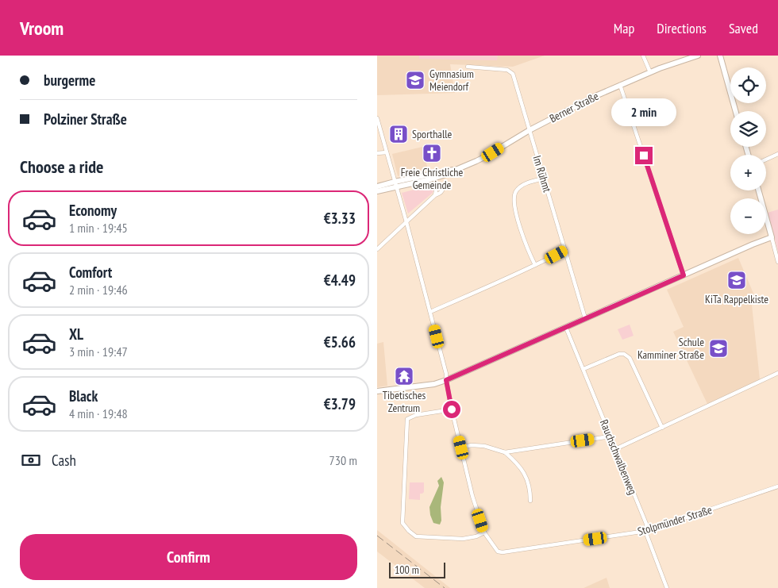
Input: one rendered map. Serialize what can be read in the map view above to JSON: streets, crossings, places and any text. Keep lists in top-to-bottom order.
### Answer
{
  "streets": {
    "street": [
      "Berner Straße",
      "Im Rühmt",
      "Rauchschwalbenweg",
      "Stolpmünder Straße"
    ]
  },
  "crossings": [
    ["Berner Straße", "Im Rühmt"],
    ["Rauchschwalbenweg", "Stolpmünder Straße"]
  ],
  "places": {
    "school or university": ["Gymnasium Meiendorf", "KiTa Rappelkiste", "Schule Kamminer Straße"],
    "building": ["Sporthalle"],
    "church": ["Freie Christliche Gemeinde"],
    "temple": ["Tibetisches Zentrum"]
  },
  "scale_bar": "100 m",
  "page": {
    "header": "Vroom",
    "nav": ["Map", "Directions", "Saved"],
    "banner": ["burgerme", "Polziner Straße"],
    "map_buttons": ["+", "−"],
    "bubble": "2 min",
    "heading": "Choose a ride",
    "list": [
      {
        "name": "Economy",
        "note": "1 min · 19:45",
        "value": "€3.33"
      },
      {
        "name": "Comfort",
        "note": "2 min · 19:46",
        "value": "€4.49"
      },
      {
        "name": "XL",
        "note": "3 min · 19:47",
        "value": "€5.66"
      },
      {
        "name": "Black",
        "note": "4 min · 19:48",
        "value": "€3.79"
      }
    ],
    "pay": ["Cash", "730 m"],
    "buttons": "Confirm",
    "scale": "100 m"
  }
}
